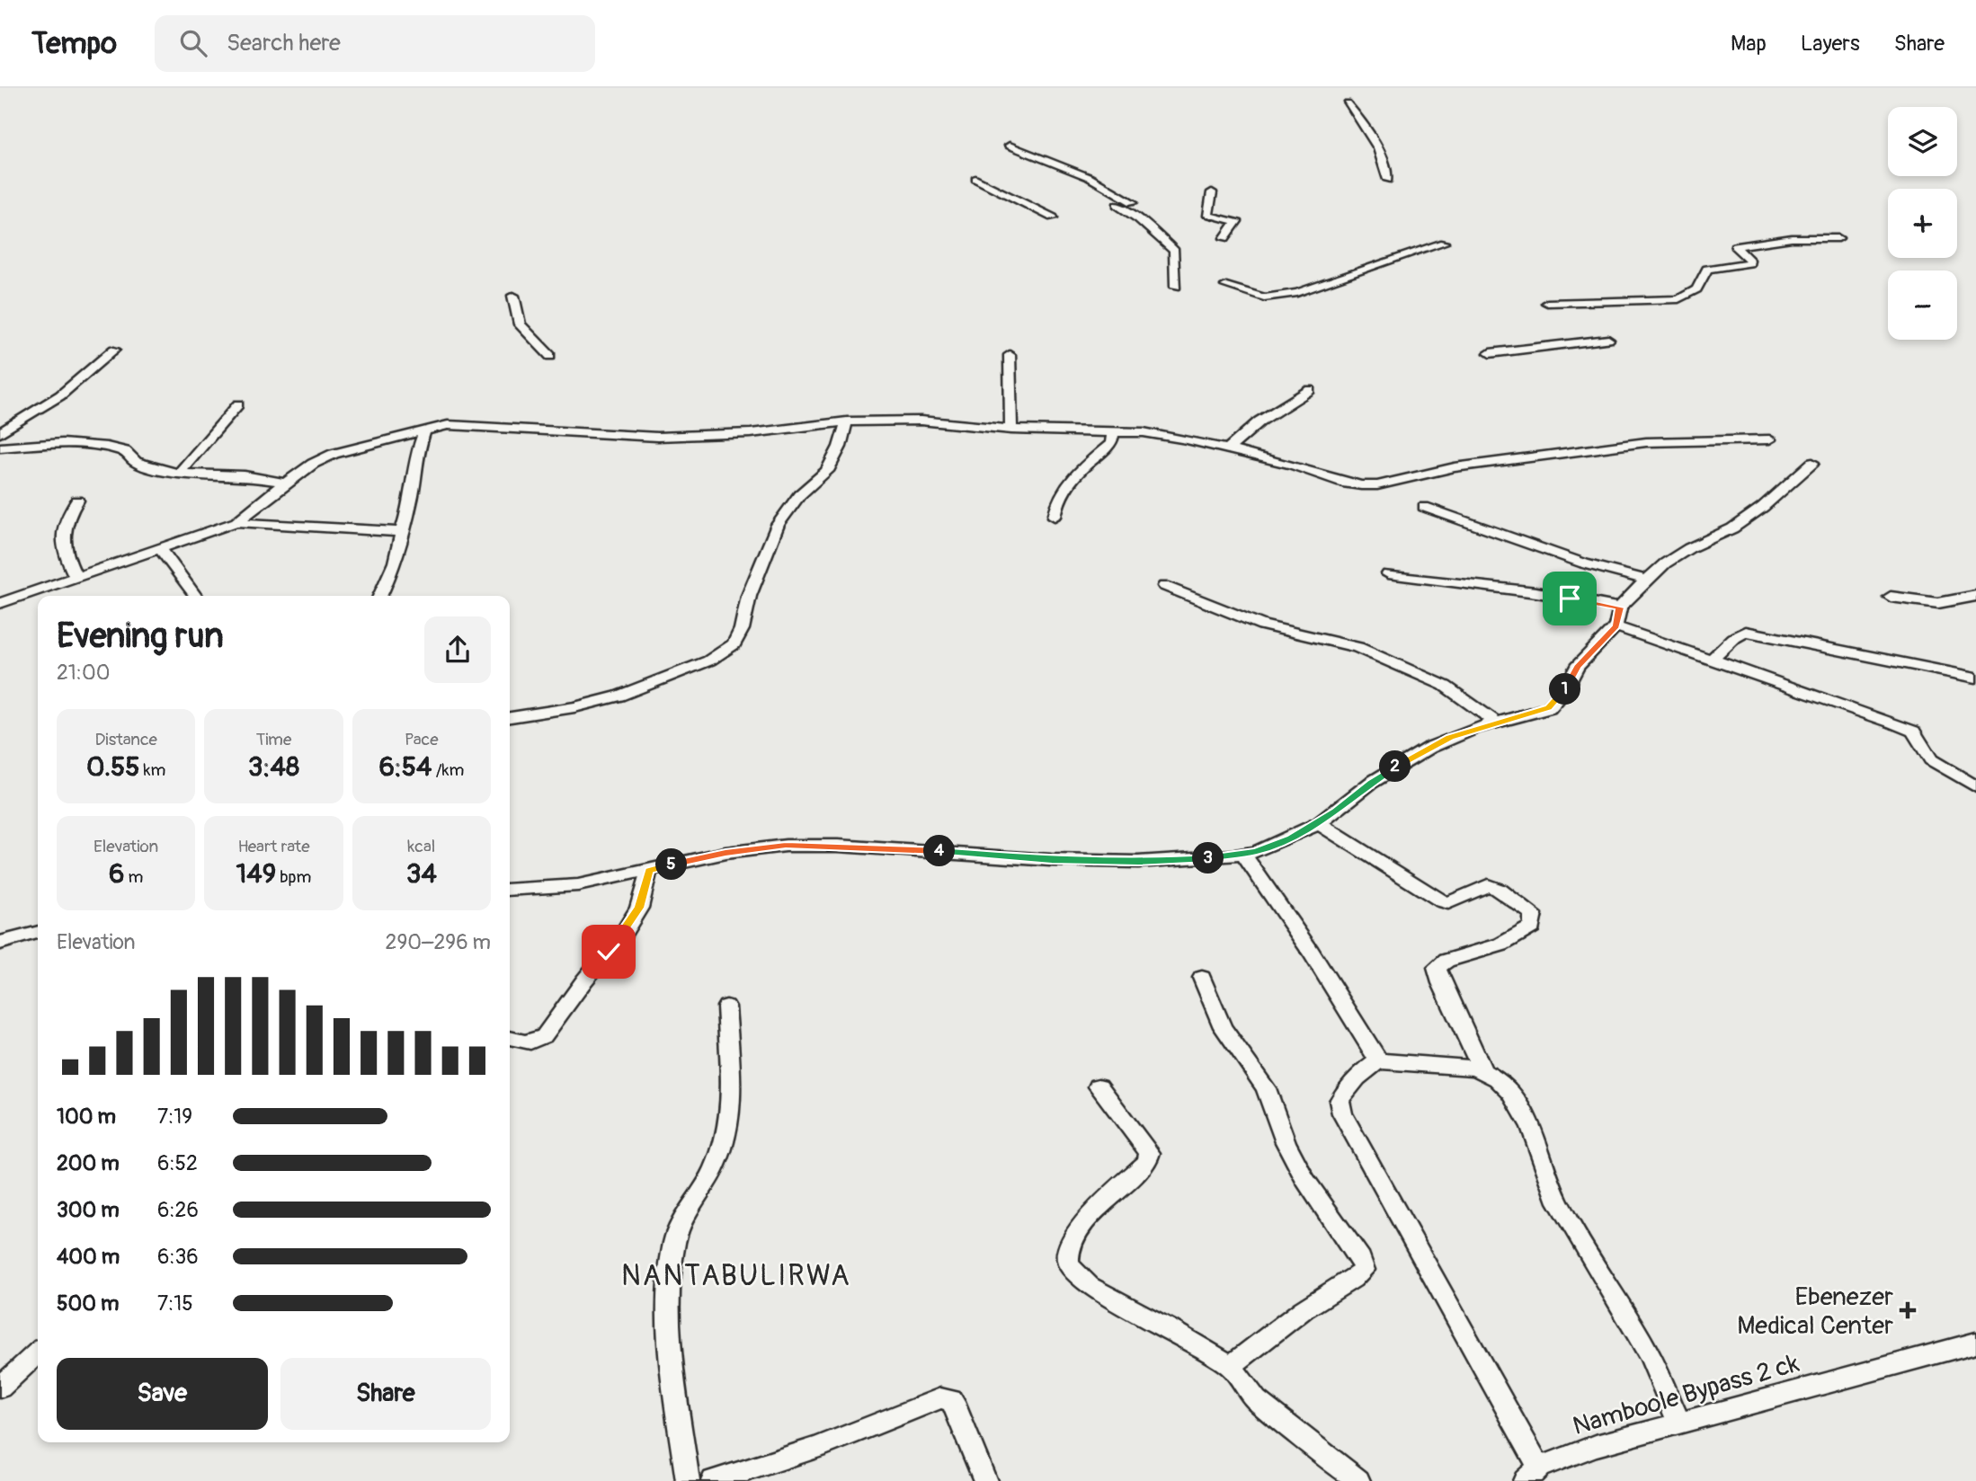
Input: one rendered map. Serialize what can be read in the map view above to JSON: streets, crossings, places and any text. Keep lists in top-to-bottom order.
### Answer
{
  "streets": {
    "street": ["Namboole Bypass 2 ck"]
  },
  "districts": ["NANTABULIRWA"],
  "places": {
    "health": ["Ebenezer Medical Center"]
  },
  "page": {
    "header": "Tempo",
    "search": "Search here",
    "nav": ["Map", "Layers", "Share"],
    "map_buttons": ["+", "−"],
    "heading": ["Evening run", "21:00"],
    "pins": [
      "1",
      "2",
      "4",
      "3",
      "5"
    ],
    "stats": [
      ["Distance", "0.55 km"],
      ["Time", "3:48"],
      ["Pace", "6:54 /km"],
      ["Elevation", "6 m"],
      ["Heart rate", "149 bpm"],
      ["kcal", "34"]
    ],
    "chart": ["Elevation", "290–296 m"],
    "list": [
      {
        "name": "100 m",
        "note": "7:19"
      },
      {
        "name": "200 m",
        "note": "6:52"
      },
      {
        "name": "300 m",
        "note": "6:26"
      },
      {
        "name": "400 m",
        "note": "6:36"
      },
      {
        "name": "500 m",
        "note": "7:15"
      }
    ],
    "buttons": ["Save", "Share"]
  }
}
